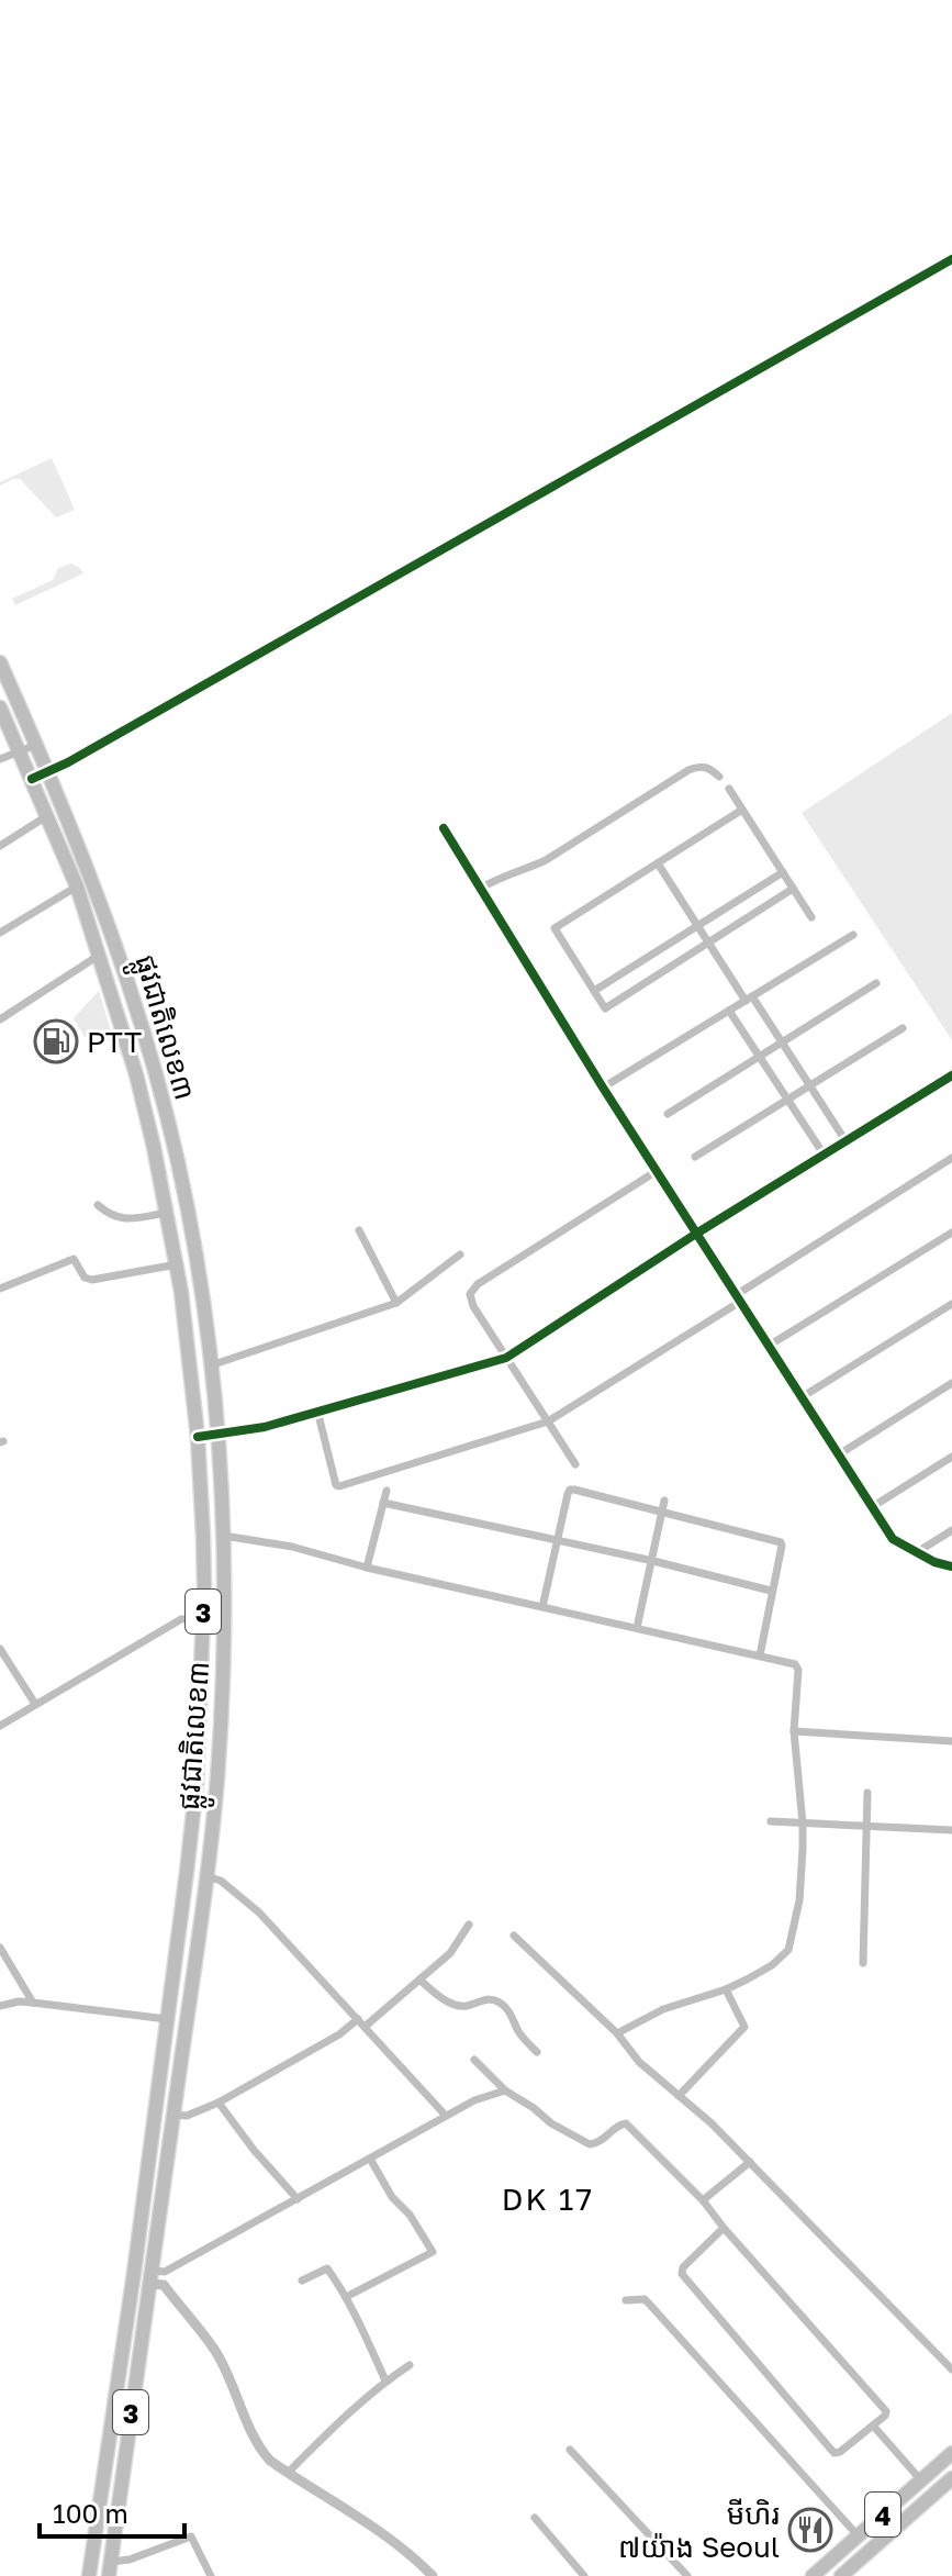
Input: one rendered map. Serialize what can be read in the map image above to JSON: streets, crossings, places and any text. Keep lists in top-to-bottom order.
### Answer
{
  "streets": {
    "highway": ["ផ្លូវជាតិលេខ៣", "3", "4"]
  },
  "districts": ["DK 17"],
  "places": {
    "fuel station": ["PTT"],
    "restaurant": ["មីហិរ ៧យ៉ាង Seoul"]
  },
  "scale_bar": "100 m"
}
